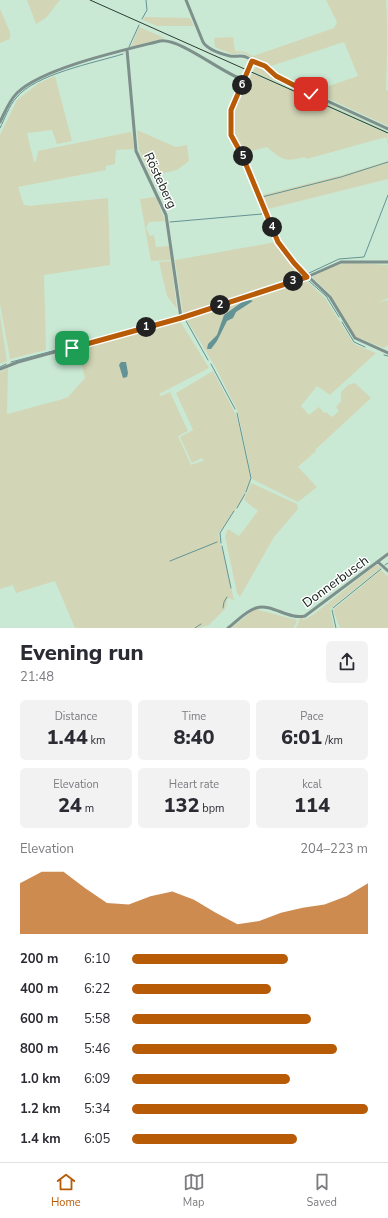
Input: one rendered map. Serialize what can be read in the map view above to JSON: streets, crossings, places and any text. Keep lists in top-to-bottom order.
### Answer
{
  "streets": {
    "street": ["Rösteberg", "Donnerbusch"]
  },
  "page": {
    "pins": [
      "6",
      "5",
      "4",
      "3",
      "2",
      "1"
    ],
    "heading": ["Evening run", "21:48"],
    "stats": [
      ["Distance", "1.44 km"],
      ["Time", "8:40"],
      ["Pace", "6:01 /km"],
      ["Elevation", "24 m"],
      ["Heart rate", "132 bpm"],
      ["kcal", "114"]
    ],
    "chart": ["Elevation", "204–223 m"],
    "list": [
      {
        "name": "200 m",
        "note": "6:10"
      },
      {
        "name": "400 m",
        "note": "6:22"
      },
      {
        "name": "600 m",
        "note": "5:58"
      },
      {
        "name": "800 m",
        "note": "5:46"
      },
      {
        "name": "1.0 km",
        "note": "6:09"
      },
      {
        "name": "1.2 km",
        "note": "5:34"
      },
      {
        "name": "1.4 km",
        "note": "6:05"
      }
    ],
    "tabs": ["Home", "Map", "Saved"]
  }
}
